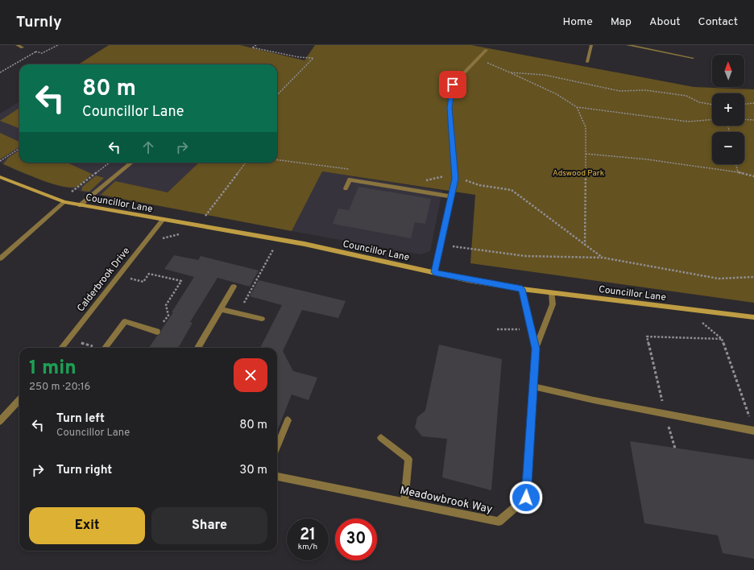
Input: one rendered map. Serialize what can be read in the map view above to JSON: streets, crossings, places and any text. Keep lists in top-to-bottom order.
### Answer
{
  "streets": {
    "street": ["Councillor Lane", "Calderbrook Drive", "Meadowbrook Way"]
  },
  "crossings": [
    ["Councillor Lane", "Calderbrook Drive"],
    ["Councillor Lane", "Meadowbrook Way"]
  ],
  "parks": ["Adswood Park"],
  "north": "top",
  "page": {
    "header": "Turnly",
    "nav": [
      "Home",
      "Map",
      "About",
      "Contact"
    ],
    "map_buttons": ["+", "−"],
    "turn": ["80 m", "Councillor Lane"],
    "heading": ["1 min", "250 m · 20:16"],
    "list": [
      {
        "name": "Turn left",
        "note": "Councillor Lane",
        "value": "80 m"
      },
      {
        "name": "Turn right",
        "value": "30 m"
      }
    ],
    "buttons": ["Exit", "Share"],
    "speed": "21 km/h",
    "limit": "30"
  }
}
